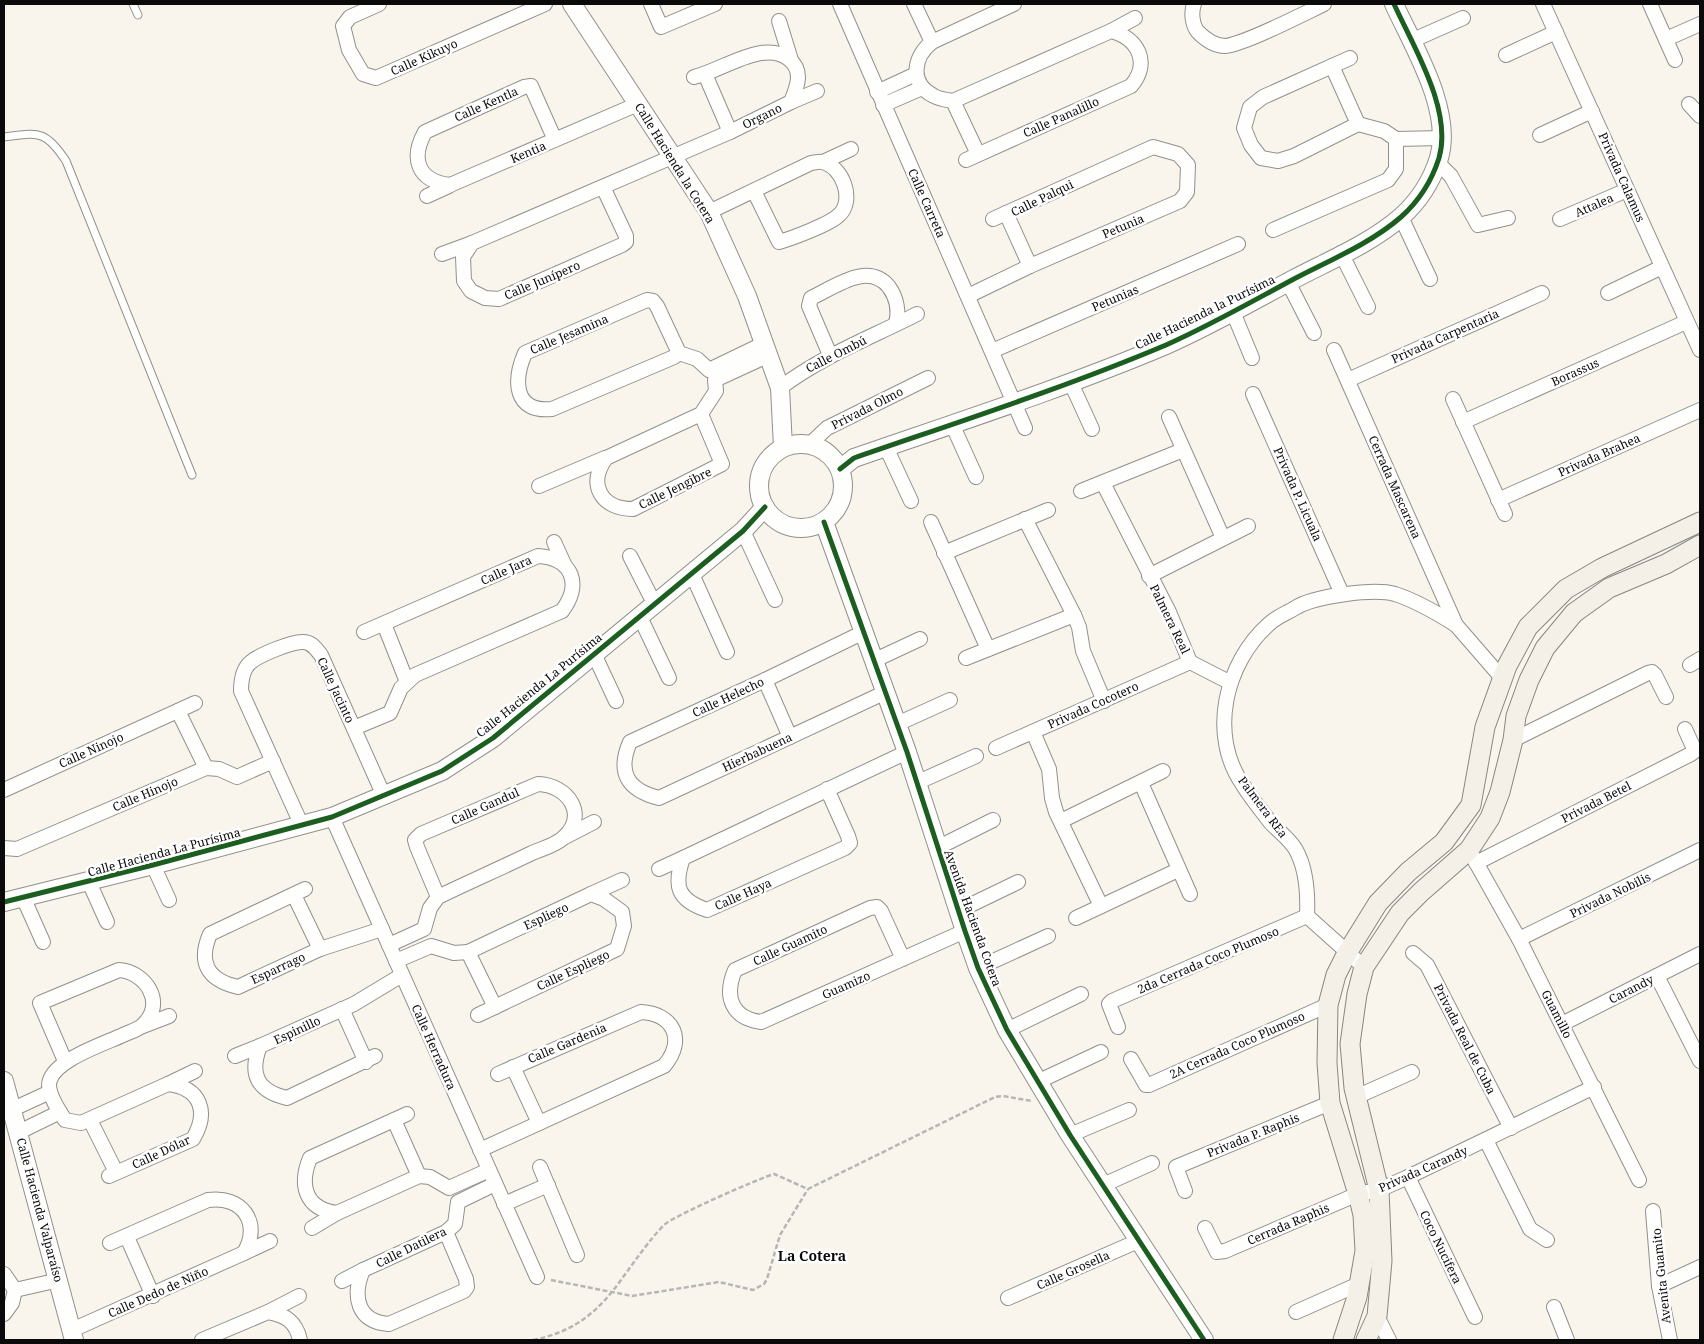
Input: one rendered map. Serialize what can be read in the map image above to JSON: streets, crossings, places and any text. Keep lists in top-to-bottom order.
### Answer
{
  "streets": {
    "street": [
      "Calle Kikuyo",
      "Calle Kentla",
      "Organo",
      "Calle Panalillo",
      "Kentia",
      "Calle Hacienda la Cotera",
      "Privada Calamus",
      "Calle Palqui",
      "Calle Carreta",
      "Attalea",
      "Petunia",
      "Calle Junípero",
      "Petunias",
      "Calle Hacienda la Purísima",
      "Calle Jesamina",
      "Privada Carpentaria",
      "Calle Ombú",
      "Borassus",
      "Privada Olmo",
      "Privada Brahea",
      "Cerrada Mascarena",
      "Calle Jengibre",
      "Privada P. Licuala",
      "Calle Jara",
      "Palmera Real",
      "Calle Hacienda La Purísima",
      "Calle Jacinto",
      "Calle Helecho",
      "Privada Cocotero",
      "Calle Ninojo",
      "Hierbabuena",
      "Calle Hinojo",
      "Privada Betel",
      "Calle Gandul",
      "Palmera REa",
      "Calle Haya",
      "Privada Nobilis",
      "Espliego",
      "Avenida Hacienda Cotera",
      "Calle Guamito",
      "2da Cerrada Coco Plumoso",
      "Esparrago",
      "Calle Espliego",
      "Guamizo",
      "Carandy",
      "Guamillo",
      "Espinillo",
      "Privada Real de Cuba",
      "Calle Gardenia",
      "2A Cerrada Coco Plumoso",
      "Calle Herradura",
      "Privada P. Raphis",
      "Calle Dólar",
      "Privada Carandy",
      "Calle Hacienda Valparaíso",
      "Cerrada Raphis",
      "Calle Datilera",
      "Coco Nucifera",
      "Calle Grosella",
      "Avenita Guamito",
      "Calle Dedo de Niño"
    ]
  },
  "crossings": [
    ["Calle Kentla", "Kentia"],
    ["Organo", "Calle Hacienda la Cotera"],
    ["Kentia", "Calle Hacienda la Cotera"],
    ["Calle Hacienda la Cotera", "Calle Hacienda la Purísima"],
    ["Calle Hacienda la Cotera", "Calle Ombú"],
    ["Calle Hacienda la Cotera", "Privada Olmo"],
    ["Calle Hacienda la Cotera", "Calle Hacienda La Purísima"],
    ["Calle Hacienda la Cotera", "Avenida Hacienda Cotera"],
    ["Privada Calamus", "Attalea"],
    ["Privada Calamus", "Borassus"],
    ["Calle Palqui", "Petunia"],
    ["Calle Carreta", "Petunias"],
    ["Calle Carreta", "Calle Hacienda la Purísima"],
    ["Calle Hacienda la Purísima", "Privada Olmo"],
    ["Calle Hacienda la Purísima", "Calle Hacienda La Purísima"],
    ["Calle Hacienda la Purísima", "Avenida Hacienda Cotera"],
    ["Privada Carpentaria", "Cerrada Mascarena"],
    ["Privada Olmo", "Calle Hacienda La Purísima"],
    ["Privada Olmo", "Avenida Hacienda Cotera"],
    ["Cerrada Mascarena", "Palmera REa"],
    ["Privada P. Licuala", "Palmera REa"],
    ["Palmera Real", "Privada Cocotero"],
    ["Calle Hacienda La Purísima", "Calle Jacinto"],
    ["Calle Hacienda La Purísima", "Avenida Hacienda Cotera"],
    ["Calle Hacienda La Purísima", "Calle Herradura"],
    ["Calle Helecho", "Hierbabuena"],
    ["Calle Helecho", "Avenida Hacienda Cotera"],
    ["Hierbabuena", "Avenida Hacienda Cotera"],
    ["Privada Betel", "Guamillo"],
    ["Palmera REa", "2da Cerrada Coco Plumoso"],
    ["Privada Nobilis", "Guamillo"],
    ["Espliego", "Calle Espliego"],
    ["Avenida Hacienda Cotera", "Guamizo"],
    ["Avenida Hacienda Cotera", "Calle Grosella"],
    ["Calle Guamito", "Guamizo"],
    ["Esparrago", "Calle Herradura"],
    ["Carandy", "Guamillo"],
    ["Guamillo", "Privada Carandy"],
    ["Espinillo", "Calle Herradura"],
    ["Privada Real de Cuba", "Privada Carandy"],
    ["Calle Herradura", "Calle Datilera"],
    ["Privada Carandy", "Cerrada Raphis"],
    ["Privada Carandy", "Coco Nucifera"],
    ["Calle Hacienda Valparaíso", "Calle Dedo de Niño"]
  ],
  "districts": ["La Cotera"]
}
